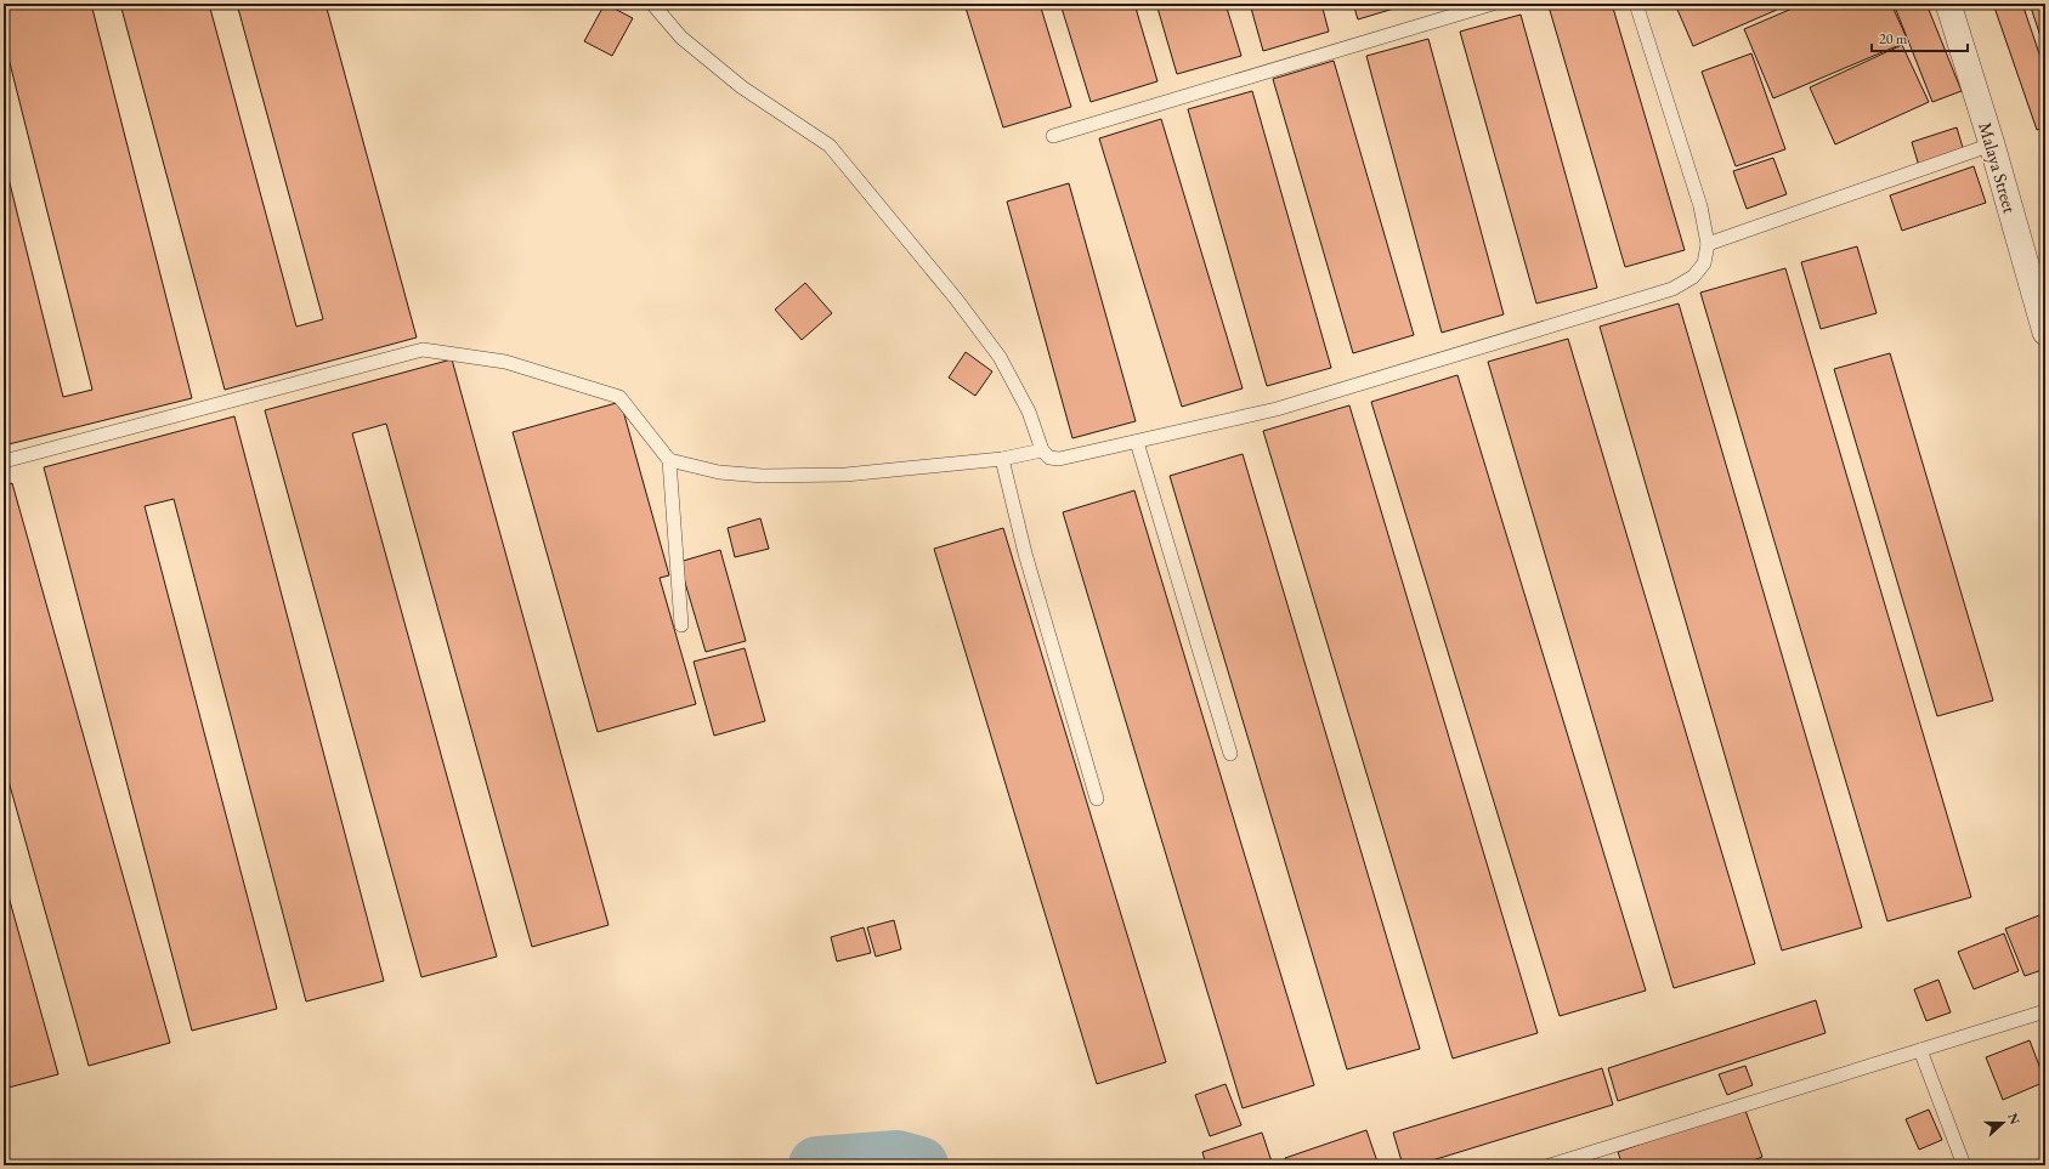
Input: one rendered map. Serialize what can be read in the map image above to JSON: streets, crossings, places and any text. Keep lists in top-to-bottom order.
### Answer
{
  "streets": {
    "street": ["Malaya Street"]
  },
  "scale_bar": "20 m",
  "north": "right"
}
